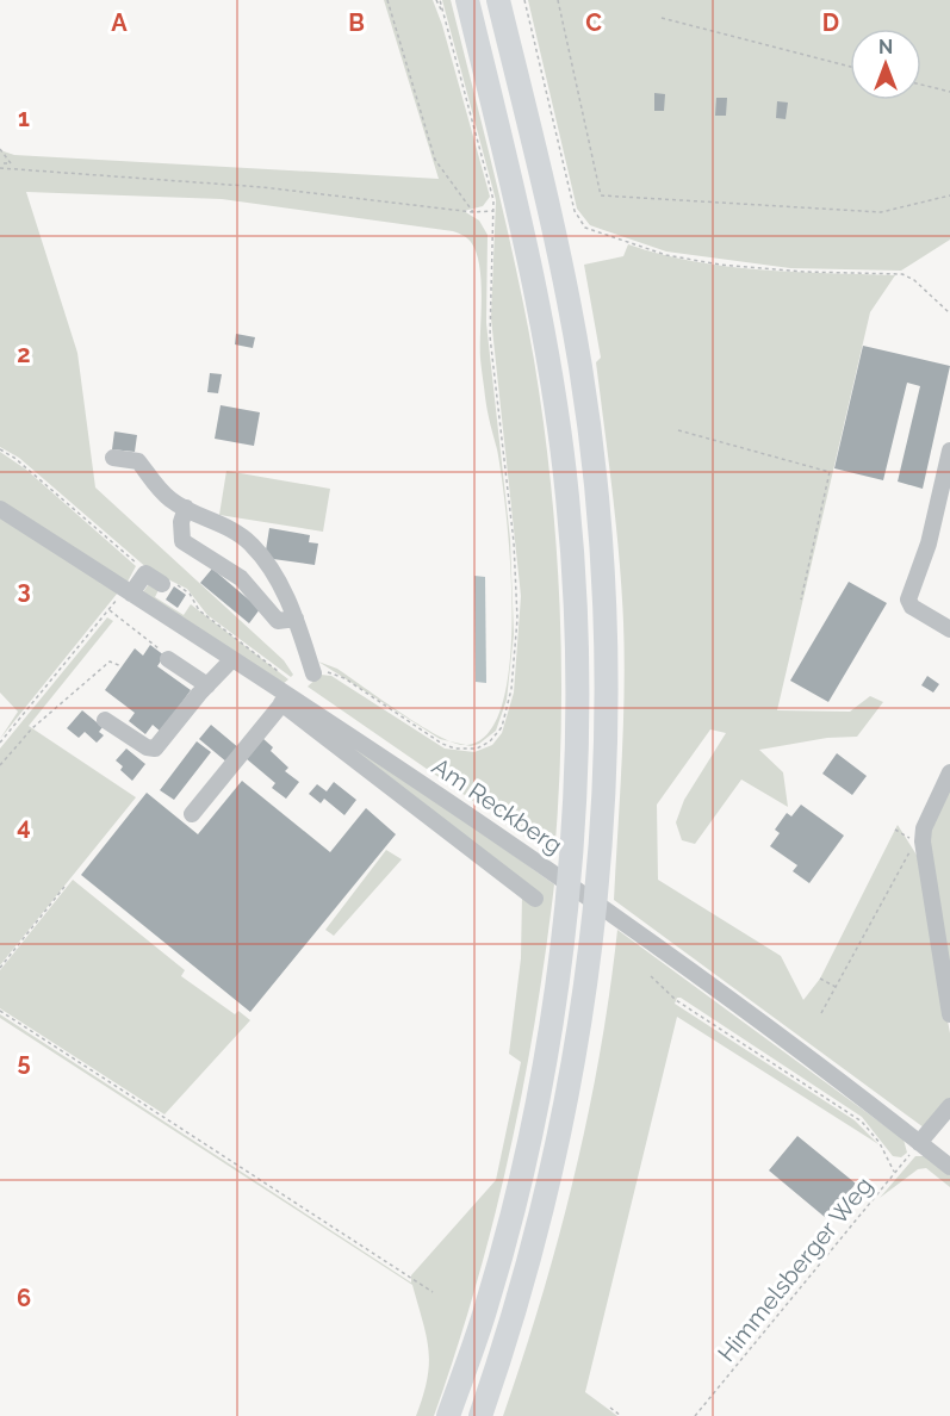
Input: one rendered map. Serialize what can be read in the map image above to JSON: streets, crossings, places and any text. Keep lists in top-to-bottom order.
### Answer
{
  "streets": {
    "street": ["Am Reckberg"],
    "path": ["Himmelsberger Weg"]
  },
  "crossings": [
    ["Am Reckberg", "Himmelsberger Weg"]
  ],
  "north": "top",
  "grid": {
    "columns": [
      "A",
      "B",
      "C",
      "D"
    ],
    "rows": [
      "1",
      "2",
      "3",
      "4",
      "5",
      "6"
    ]
  }
}
